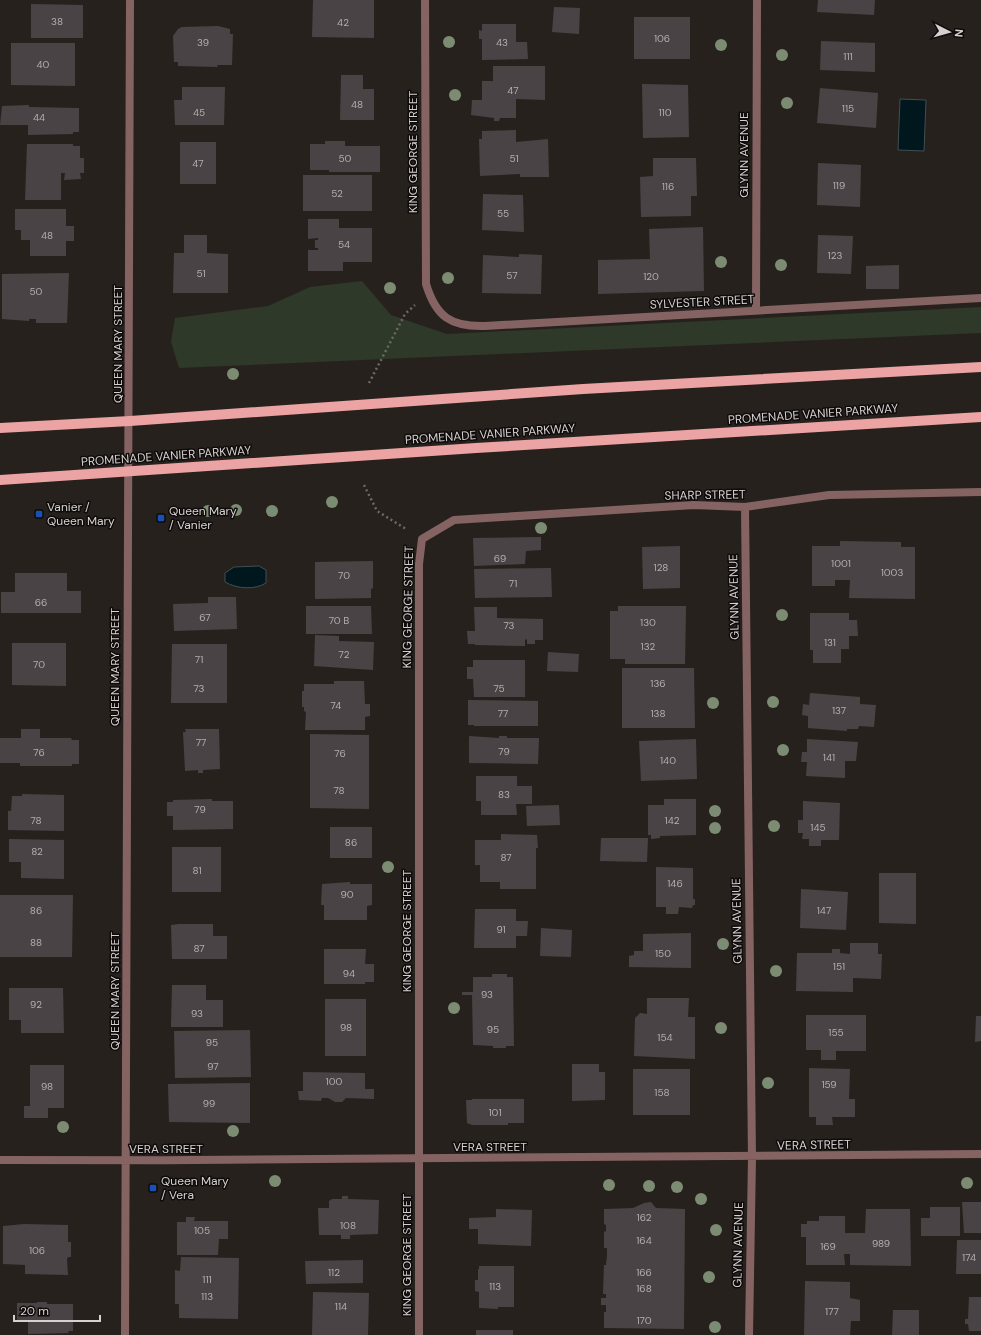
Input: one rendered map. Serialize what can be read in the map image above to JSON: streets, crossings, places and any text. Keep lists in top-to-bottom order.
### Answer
{
  "streets": {
    "main road": ["PROMENADE VANIER PARKWAY"],
    "street": [
      "KING GEORGE STREET",
      "GLYNN AVENUE",
      "SYLVESTER STREET",
      "QUEEN MARY STREET",
      "SHARP STREET",
      "VERA STREET"
    ]
  },
  "crossings": [
    ["KING GEORGE STREET", "SYLVESTER STREET"],
    ["KING GEORGE STREET", "SHARP STREET"],
    ["KING GEORGE STREET", "VERA STREET"],
    ["GLYNN AVENUE", "SYLVESTER STREET"],
    ["GLYNN AVENUE", "SHARP STREET"],
    ["GLYNN AVENUE", "VERA STREET"],
    ["QUEEN MARY STREET", "PROMENADE VANIER PARKWAY"],
    ["QUEEN MARY STREET", "VERA STREET"]
  ],
  "places": {
    "transit": ["Vanier / Queen Mary", "Queen Mary / Vanier", "Queen Mary / Vera"]
  },
  "house_numbers": [
    "38",
    "42",
    "106",
    "39",
    "43",
    "111",
    "40",
    "47",
    "48",
    "115",
    "45",
    "110",
    "44",
    "50",
    "51",
    "47",
    "119",
    "116",
    "52",
    "55",
    "48",
    "54",
    "123",
    "51",
    "57",
    "120",
    "50",
    "69",
    "1001",
    "128",
    "1003",
    "70",
    "71",
    "66",
    "67",
    "70 B",
    "130",
    "73",
    "131",
    "132",
    "72",
    "71",
    "70",
    "136",
    "73",
    "75",
    "74",
    "137",
    "77",
    "138",
    "77",
    "79",
    "76",
    "76",
    "141",
    "140",
    "78",
    "83",
    "79",
    "78",
    "142",
    "145",
    "86",
    "82",
    "87",
    "81",
    "146",
    "90",
    "86",
    "147",
    "91",
    "88",
    "87",
    "150",
    "151",
    "94",
    "93",
    "92",
    "93",
    "98",
    "95",
    "155",
    "154",
    "95",
    "97",
    "100",
    "159",
    "98",
    "158",
    "99",
    "101",
    "162",
    "108",
    "105",
    "164",
    "989",
    "169",
    "106",
    "174",
    "112",
    "166",
    "111",
    "113",
    "168",
    "113",
    "114",
    "177",
    "170"
  ],
  "scale_bar": "20 m",
  "north": "right"
}
